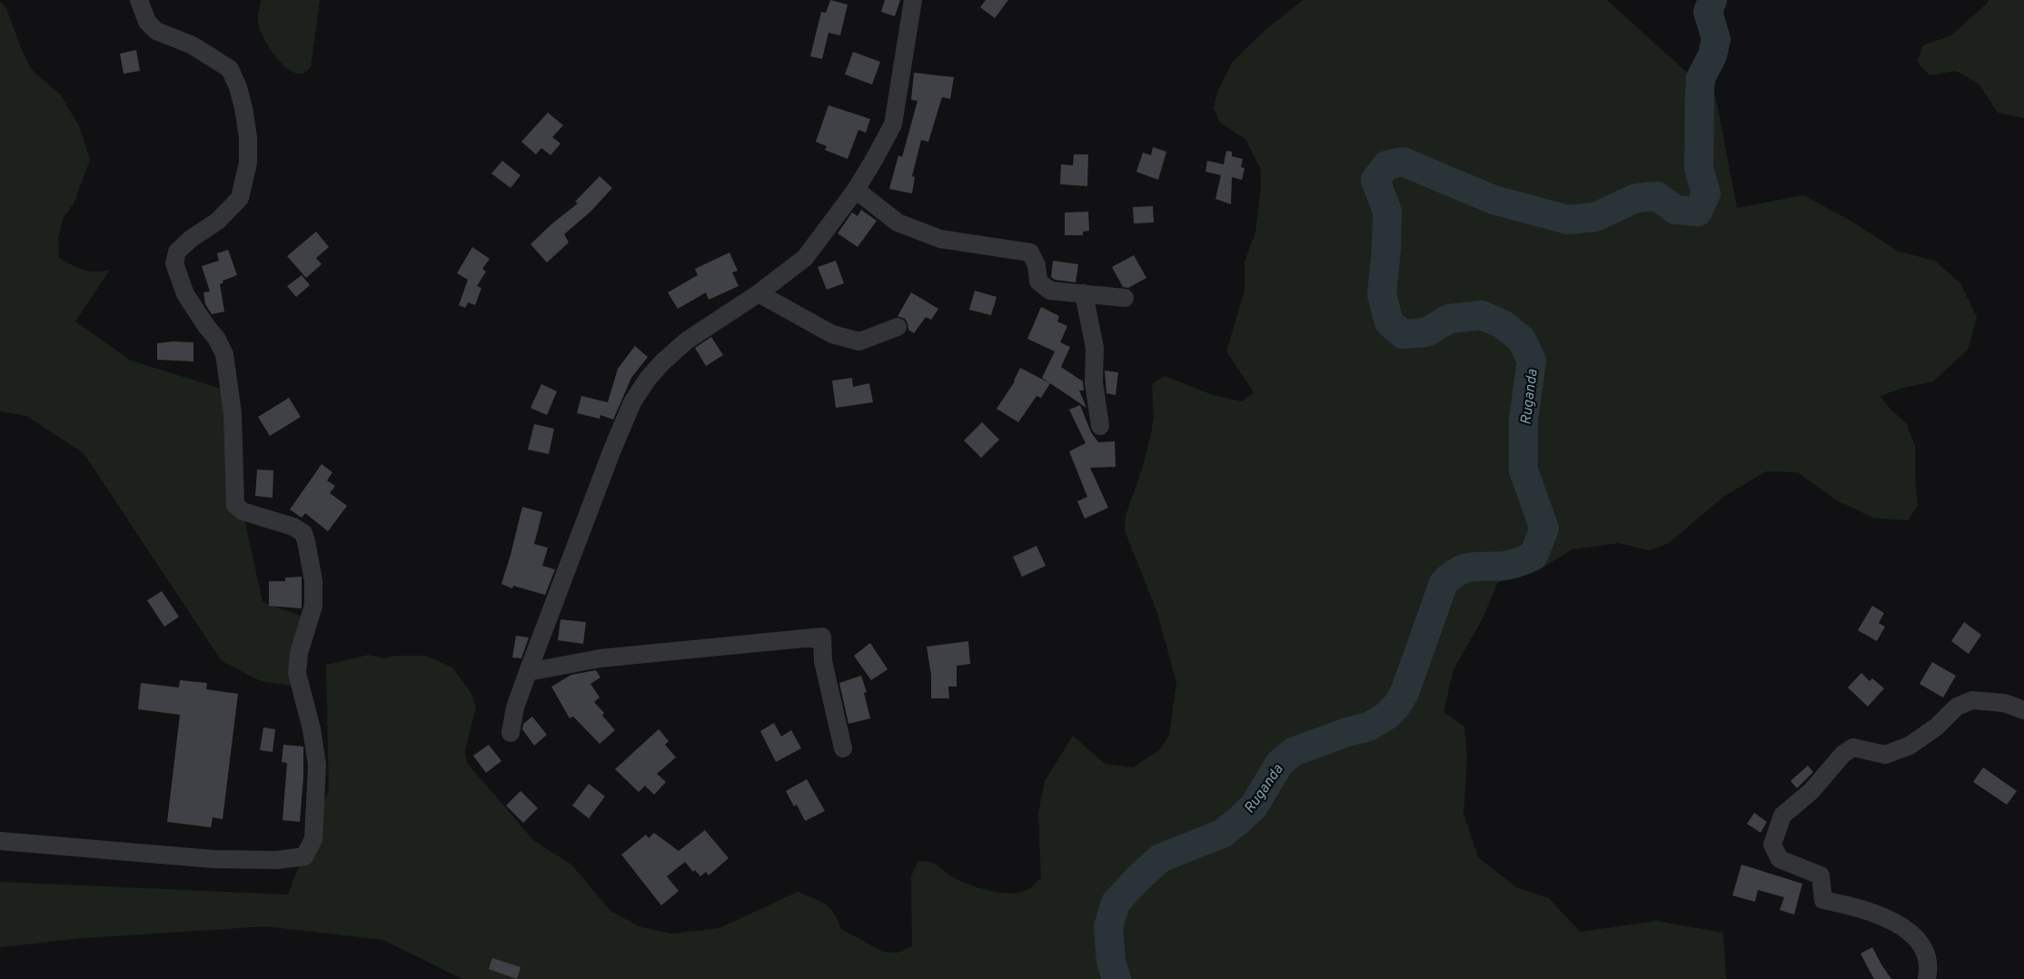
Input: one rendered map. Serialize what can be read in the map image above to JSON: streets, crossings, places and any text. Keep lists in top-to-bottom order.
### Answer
{
  "water": ["Ruganda"]
}
